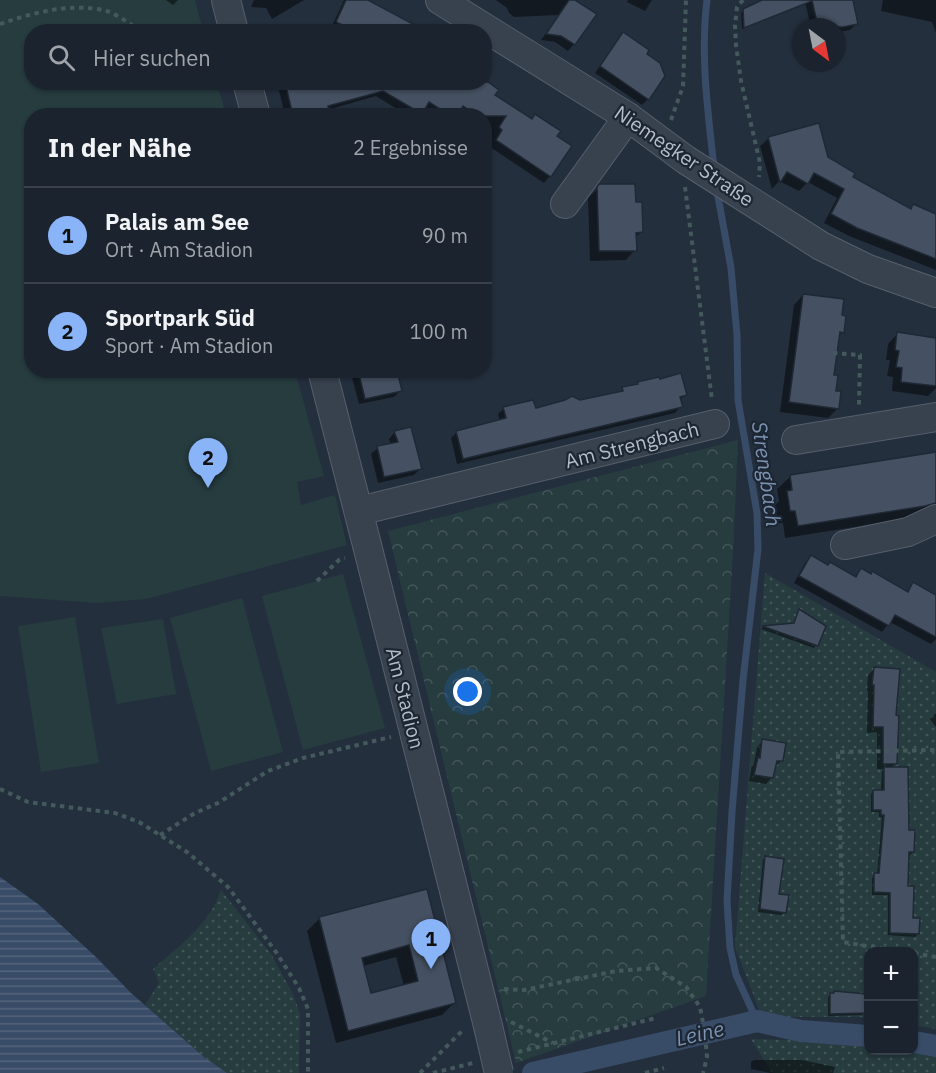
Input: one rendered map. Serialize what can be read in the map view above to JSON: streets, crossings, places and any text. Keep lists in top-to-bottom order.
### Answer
{
  "streets": {
    "street": ["Niemegker Straße", "Am Strengbach", "Am Stadion"]
  },
  "crossings": [
    ["Niemegker Straße", "Am Strengbach"],
    ["Am Strengbach", "Am Stadion"]
  ],
  "water": ["Strengbach", "Leine"],
  "north": "bottom right",
  "page": {
    "search": "Hier suchen",
    "heading": ["In der Nähe", "2 Ergebnisse"],
    "list": [
      {
        "mark": "1",
        "name": "Palais am See",
        "note": "Ort · Am Stadion",
        "value": "90 m"
      },
      {
        "mark": "2",
        "name": "Sportpark Süd",
        "note": "Sport · Am Stadion",
        "value": "100 m"
      }
    ],
    "pins": ["2", "1"],
    "map_buttons": ["+", "−"]
  }
}
